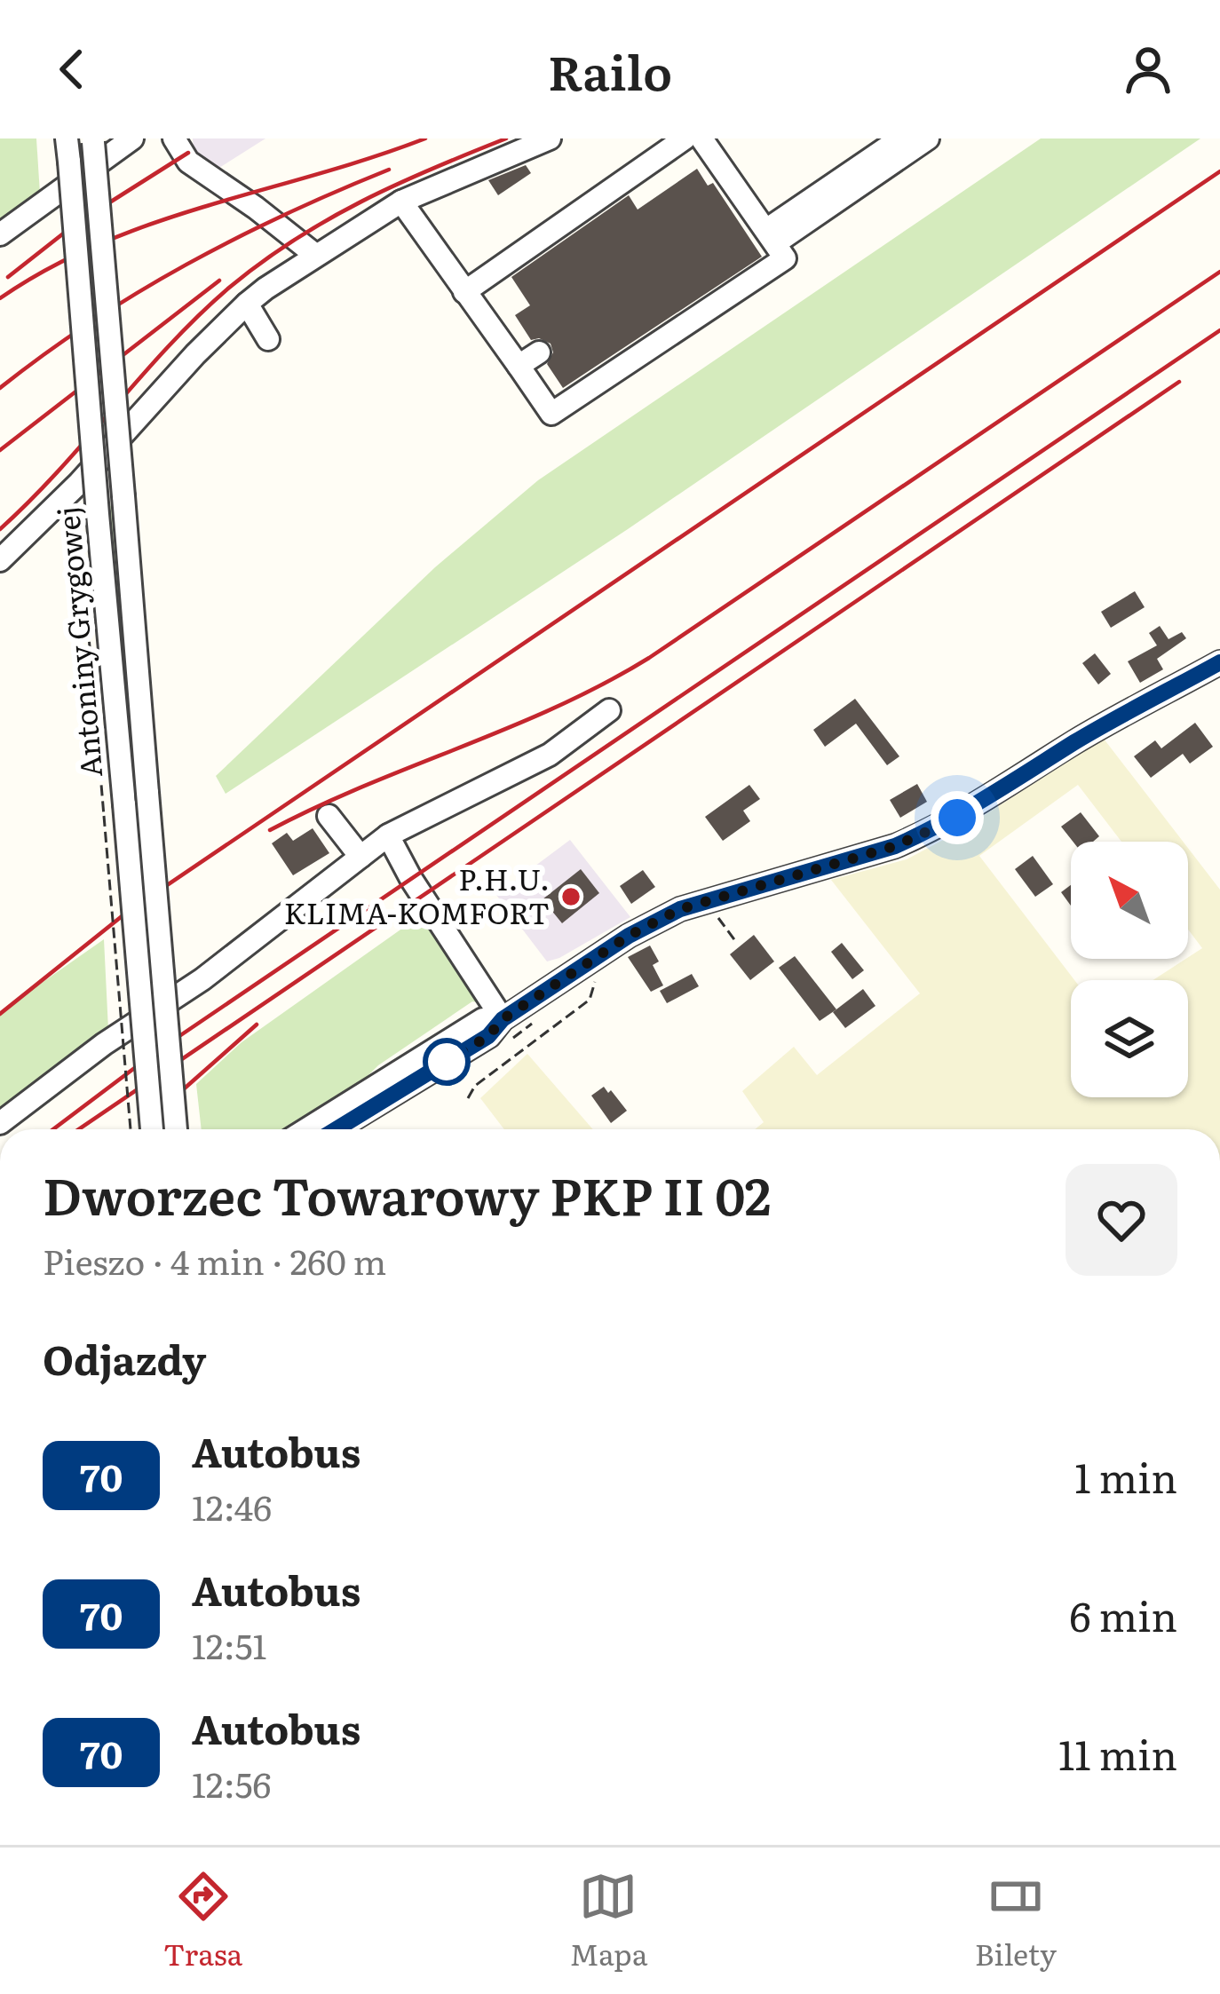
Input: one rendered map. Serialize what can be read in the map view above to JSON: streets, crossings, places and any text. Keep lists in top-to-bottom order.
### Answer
{
  "streets": {
    "street": ["Antoniny Grygowej"]
  },
  "places": ["P.H.U. KLIMA-KOMFORT"],
  "lines": ["bus line 70"],
  "north": "top left",
  "page": {
    "header": "Railo",
    "heading": [
      ["Dworzec Towarowy PKP II 02", "Pieszo · 4 min · 260 m"],
      "Odjazdy"
    ],
    "list": [
      {
        "mark": "70",
        "name": "Autobus",
        "note": "12:46",
        "value": "1 min"
      },
      {
        "mark": "70",
        "name": "Autobus",
        "note": "12:51",
        "value": "6 min"
      },
      {
        "mark": "70",
        "name": "Autobus",
        "note": "12:56",
        "value": "11 min"
      }
    ],
    "tabs": ["Trasa", "Mapa", "Bilety"]
  }
}
